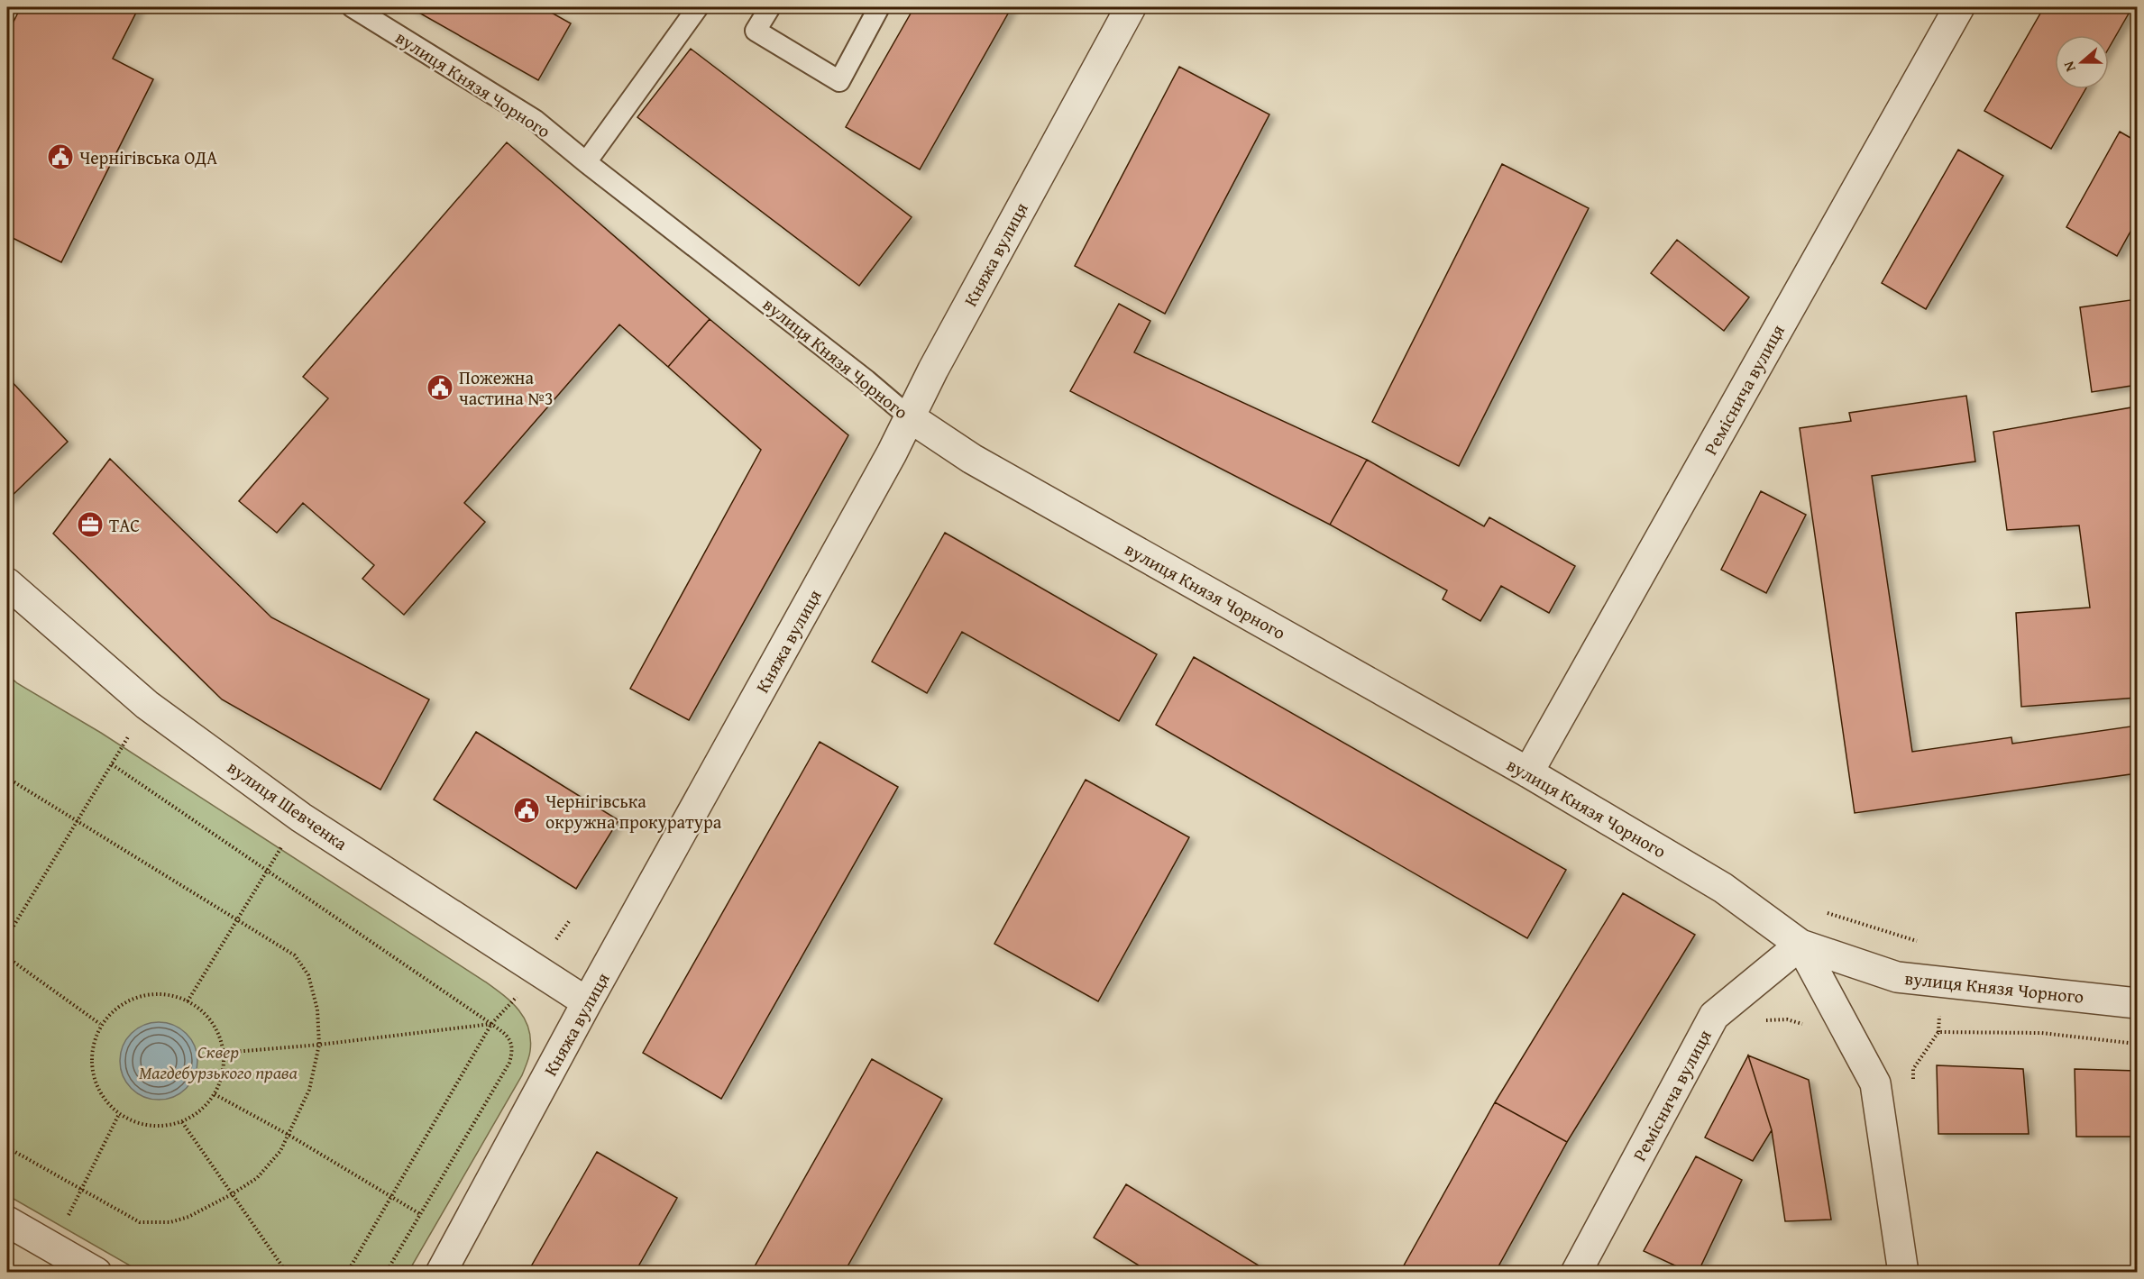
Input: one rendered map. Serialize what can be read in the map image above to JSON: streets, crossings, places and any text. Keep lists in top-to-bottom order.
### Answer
{
  "streets": {
    "street": [
      "вулиця Князя Чорного",
      "Княжа вулиця",
      "Реміснича вулиця",
      "вулиця Шевченка"
    ]
  },
  "crossings": [
    ["вулиця Князя Чорного", "Княжа вулиця"],
    ["вулиця Князя Чорного", "Реміснича вулиця"],
    ["Княжа вулиця", "вулиця Шевченка"]
  ],
  "parks": ["Сквер Магдебурзького права"],
  "places": {
    "public building": ["Чернігівська ОДА", "Пожежна частина №3", "Чернігівська окружна прокуратура"],
    "office": ["ТАС"]
  },
  "north": "left"
}
